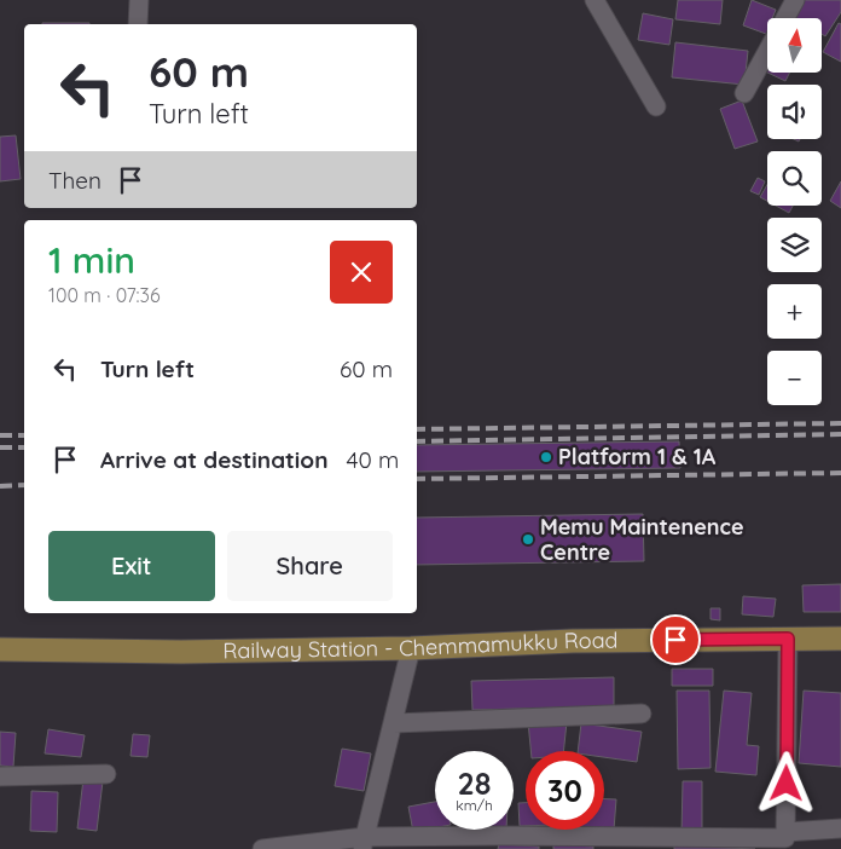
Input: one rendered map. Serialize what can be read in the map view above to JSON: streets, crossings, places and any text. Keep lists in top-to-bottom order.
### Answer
{
  "streets": {
    "main road": ["Railway Station - Chemmamukku Road"]
  },
  "places": ["Platform 1 & 1A", "Memu Maintenence Centre"],
  "north": "top",
  "page": {
    "map_buttons": ["+", "−"],
    "turn": ["60 m", "Turn left"],
    "then": "Then",
    "heading": ["1 min", "100 m · 07:36"],
    "list": [
      {
        "name": "Turn left",
        "value": "60 m"
      },
      {
        "name": "Arrive at destination",
        "value": "40 m"
      }
    ],
    "buttons": ["Exit", "Share"],
    "speed": "28 km/h",
    "limit": "30"
  }
}
